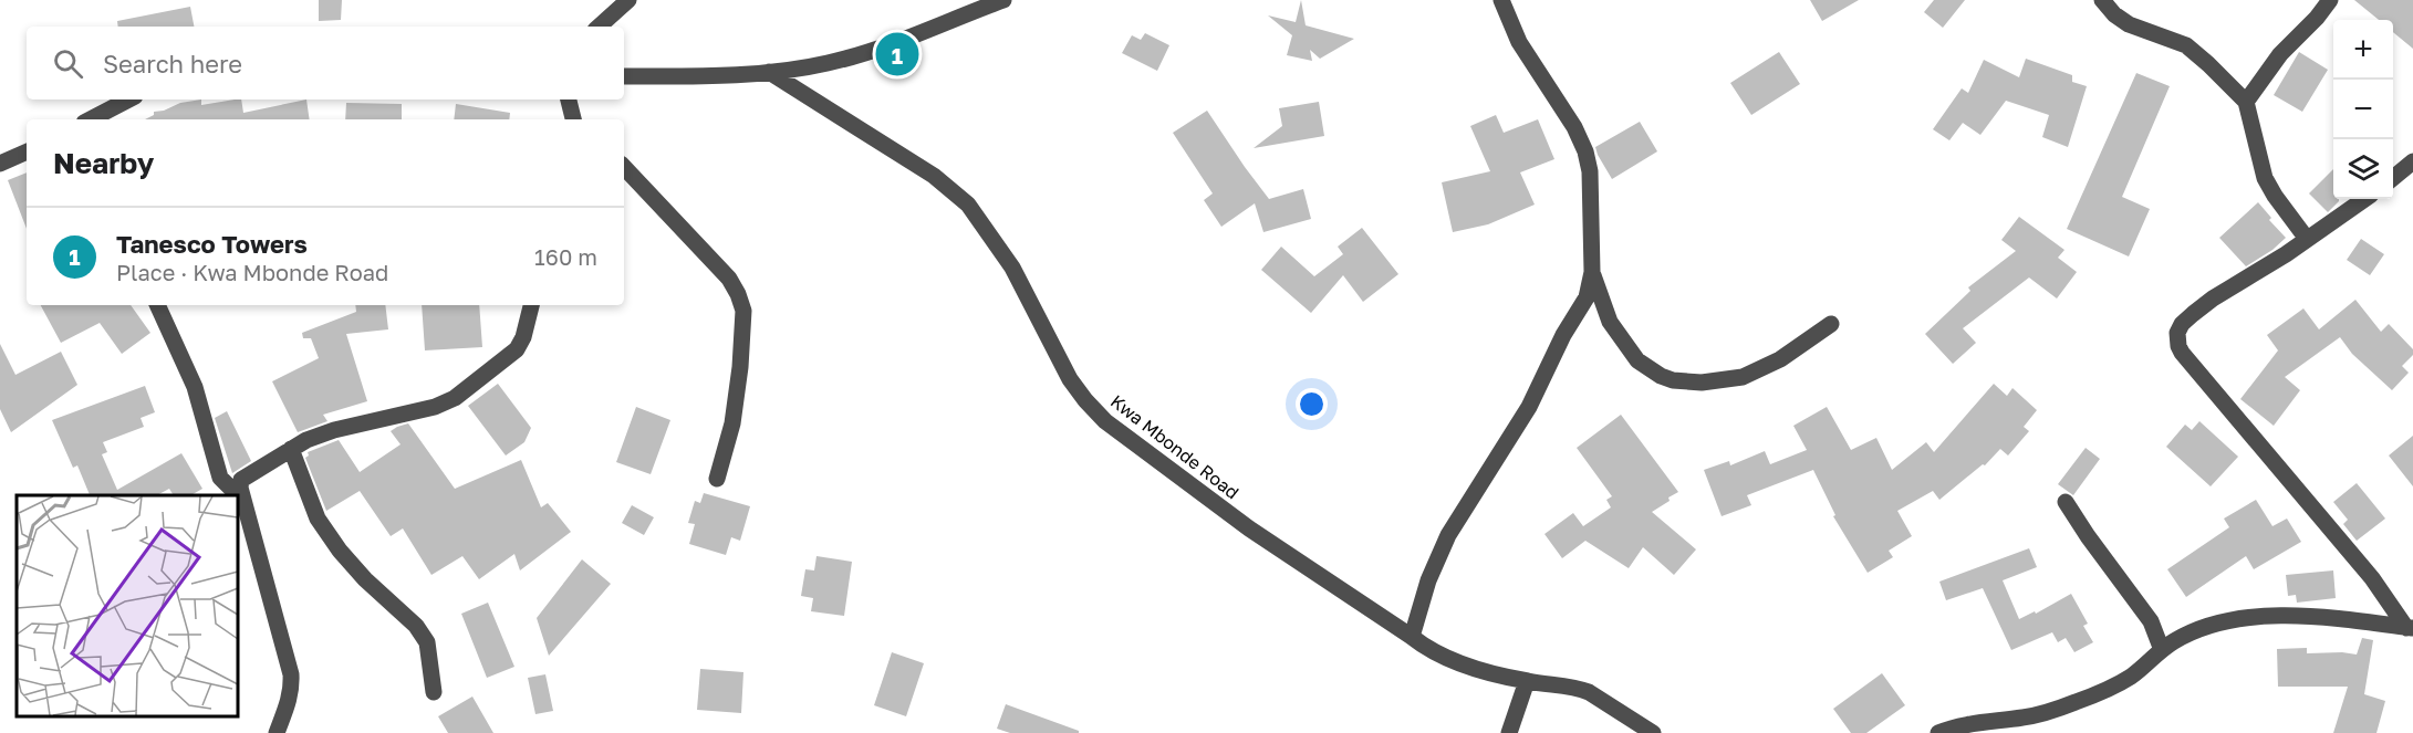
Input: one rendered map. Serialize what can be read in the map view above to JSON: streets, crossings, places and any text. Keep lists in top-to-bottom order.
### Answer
{
  "streets": {
    "street": ["Kwa Mbonde Road"]
  },
  "page": {
    "map_buttons": ["+", "−"],
    "search": "Search here",
    "pins": "1",
    "heading": "Nearby",
    "list": [
      {
        "mark": "1",
        "name": "Tanesco Towers",
        "note": "Place · Kwa Mbonde Road",
        "value": "160 m"
      }
    ]
  }
}
